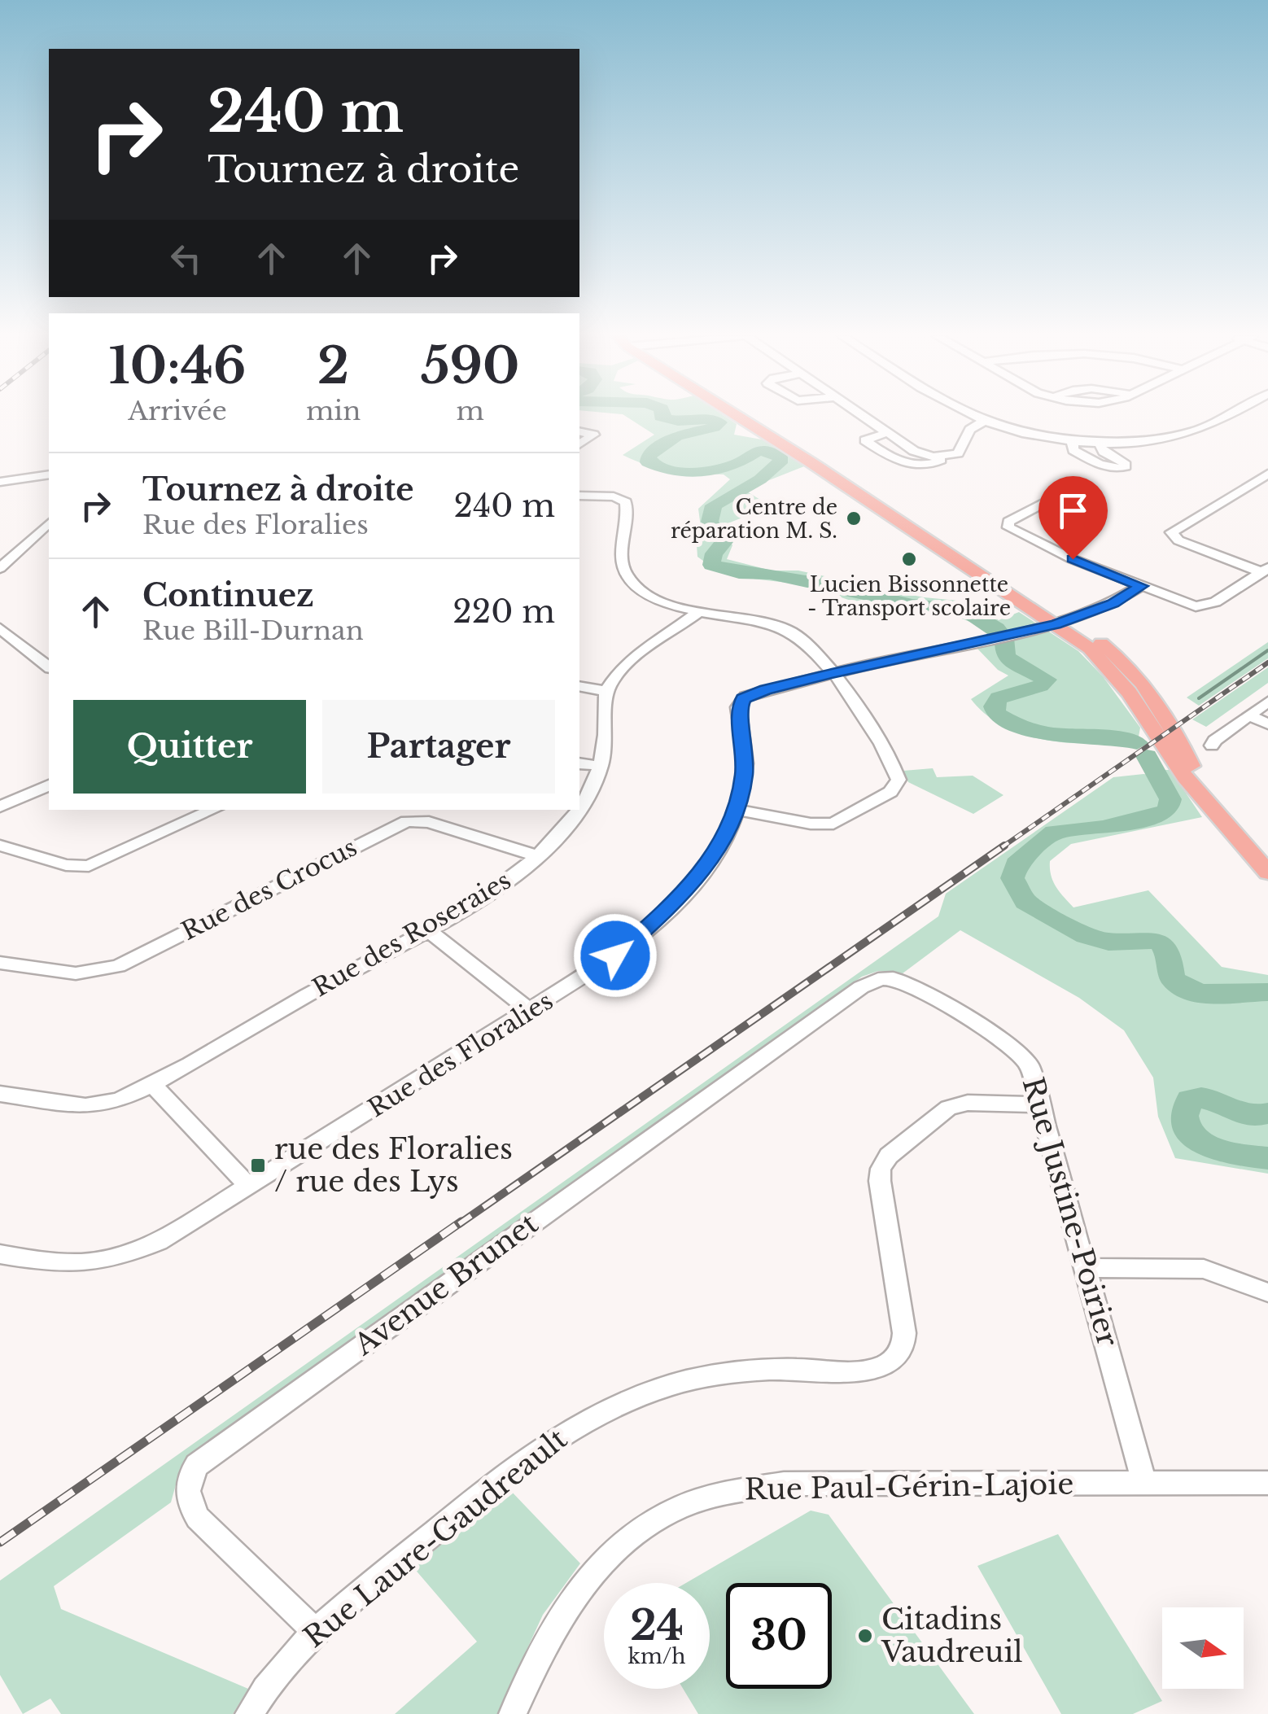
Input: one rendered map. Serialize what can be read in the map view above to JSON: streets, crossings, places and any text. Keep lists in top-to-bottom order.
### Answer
{
  "streets": {
    "street": [
      "Rue des Crocus",
      "Rue des Roseraies",
      "Rue des Floralies",
      "Rue Justine-Poirier",
      "Avenue Brunet",
      "Rue Paul-Gérin-Lajoie",
      "Rue Laure-Gaudreault"
    ]
  },
  "crossings": [
    ["Rue des Crocus", "Rue des Roseraies"],
    ["Rue Justine-Poirier", "Avenue Brunet"],
    ["Rue Justine-Poirier", "Rue Paul-Gérin-Lajoie"],
    ["Rue Justine-Poirier", "Rue Laure-Gaudreault"],
    ["Avenue Brunet", "Rue Laure-Gaudreault"]
  ],
  "places": {
    "other": ["Centre de réparation M. S.", "Lucien Bissonnette - Transport scolaire", "Citadins Vaudreuil"],
    "transit": ["rue des Floralies / rue des Lys"]
  },
  "north": "right",
  "page": {
    "turn": ["240 m", "Tournez à droite"],
    "eta": [
      "10:46",
      "Arrivée",
      "2",
      "min",
      "590",
      "m"
    ],
    "list": [
      {
        "name": "Tournez à droite",
        "note": "Rue des Floralies",
        "value": "240 m"
      },
      {
        "name": "Continuez",
        "note": "Rue Bill-Durnan",
        "value": "220 m"
      }
    ],
    "buttons": ["Quitter", "Partager"],
    "speed": "24 km/h",
    "limit": "30"
  }
}
